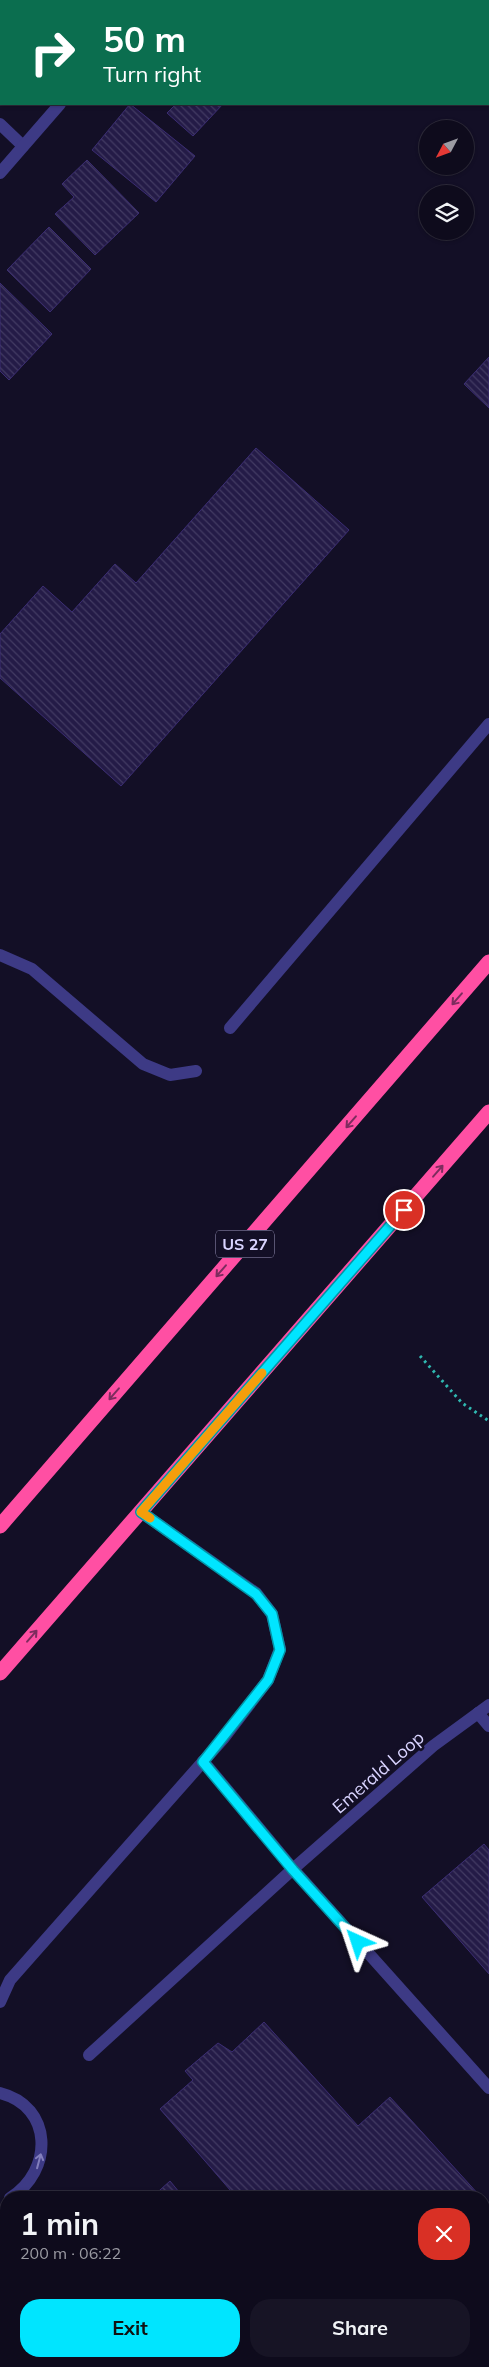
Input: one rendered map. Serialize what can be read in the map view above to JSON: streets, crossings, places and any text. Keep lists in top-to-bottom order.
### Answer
{
  "streets": {
    "highway": ["US 27"],
    "street": ["Emerald Loop"]
  },
  "north": "bottom left",
  "page": {
    "turn": ["50 m", "Turn right"],
    "heading": ["1 min", "200 m · 06:22"],
    "buttons": ["Exit", "Share"]
  }
}
